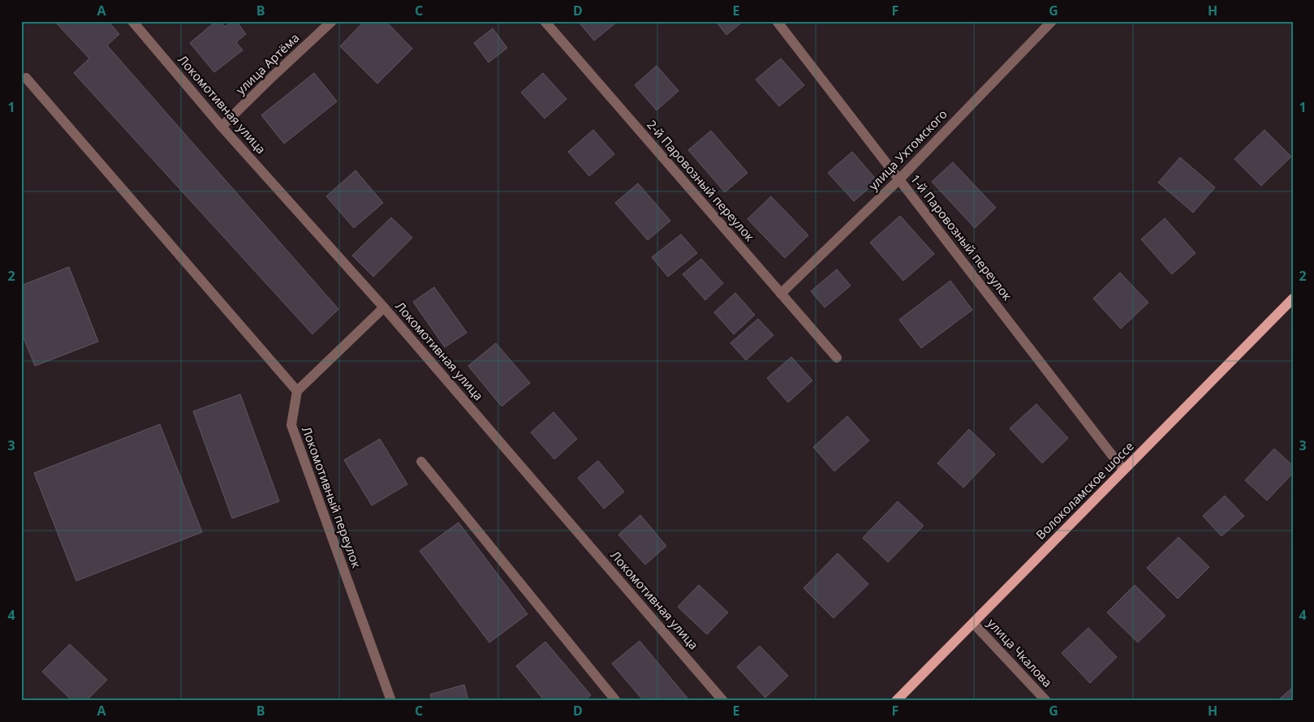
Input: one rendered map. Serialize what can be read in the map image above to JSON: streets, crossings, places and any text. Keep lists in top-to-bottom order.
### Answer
{
  "streets": {
    "main road": ["Волоколамское шоссе"],
    "street": [
      "улица Артёма",
      "Локомотивная улица",
      "улица Ухтомского",
      "2-й Паровозный переулок",
      "1-й Паровозный переулок",
      "Локомотивный переулок",
      "улица Чкалова"
    ]
  },
  "crossings": [
    ["улица Артёма", "Локомотивная улица"],
    ["улица Ухтомского", "2-й Паровозный переулок"],
    ["улица Ухтомского", "1-й Паровозный переулок"],
    ["1-й Паровозный переулок", "Волоколамское шоссе"],
    ["Волоколамское шоссе", "улица Чкалова"]
  ],
  "grid": {
    "columns": [
      "A",
      "B",
      "C",
      "D",
      "E",
      "F",
      "G",
      "H"
    ],
    "rows": [
      "1",
      "2",
      "3",
      "4"
    ]
  }
}
